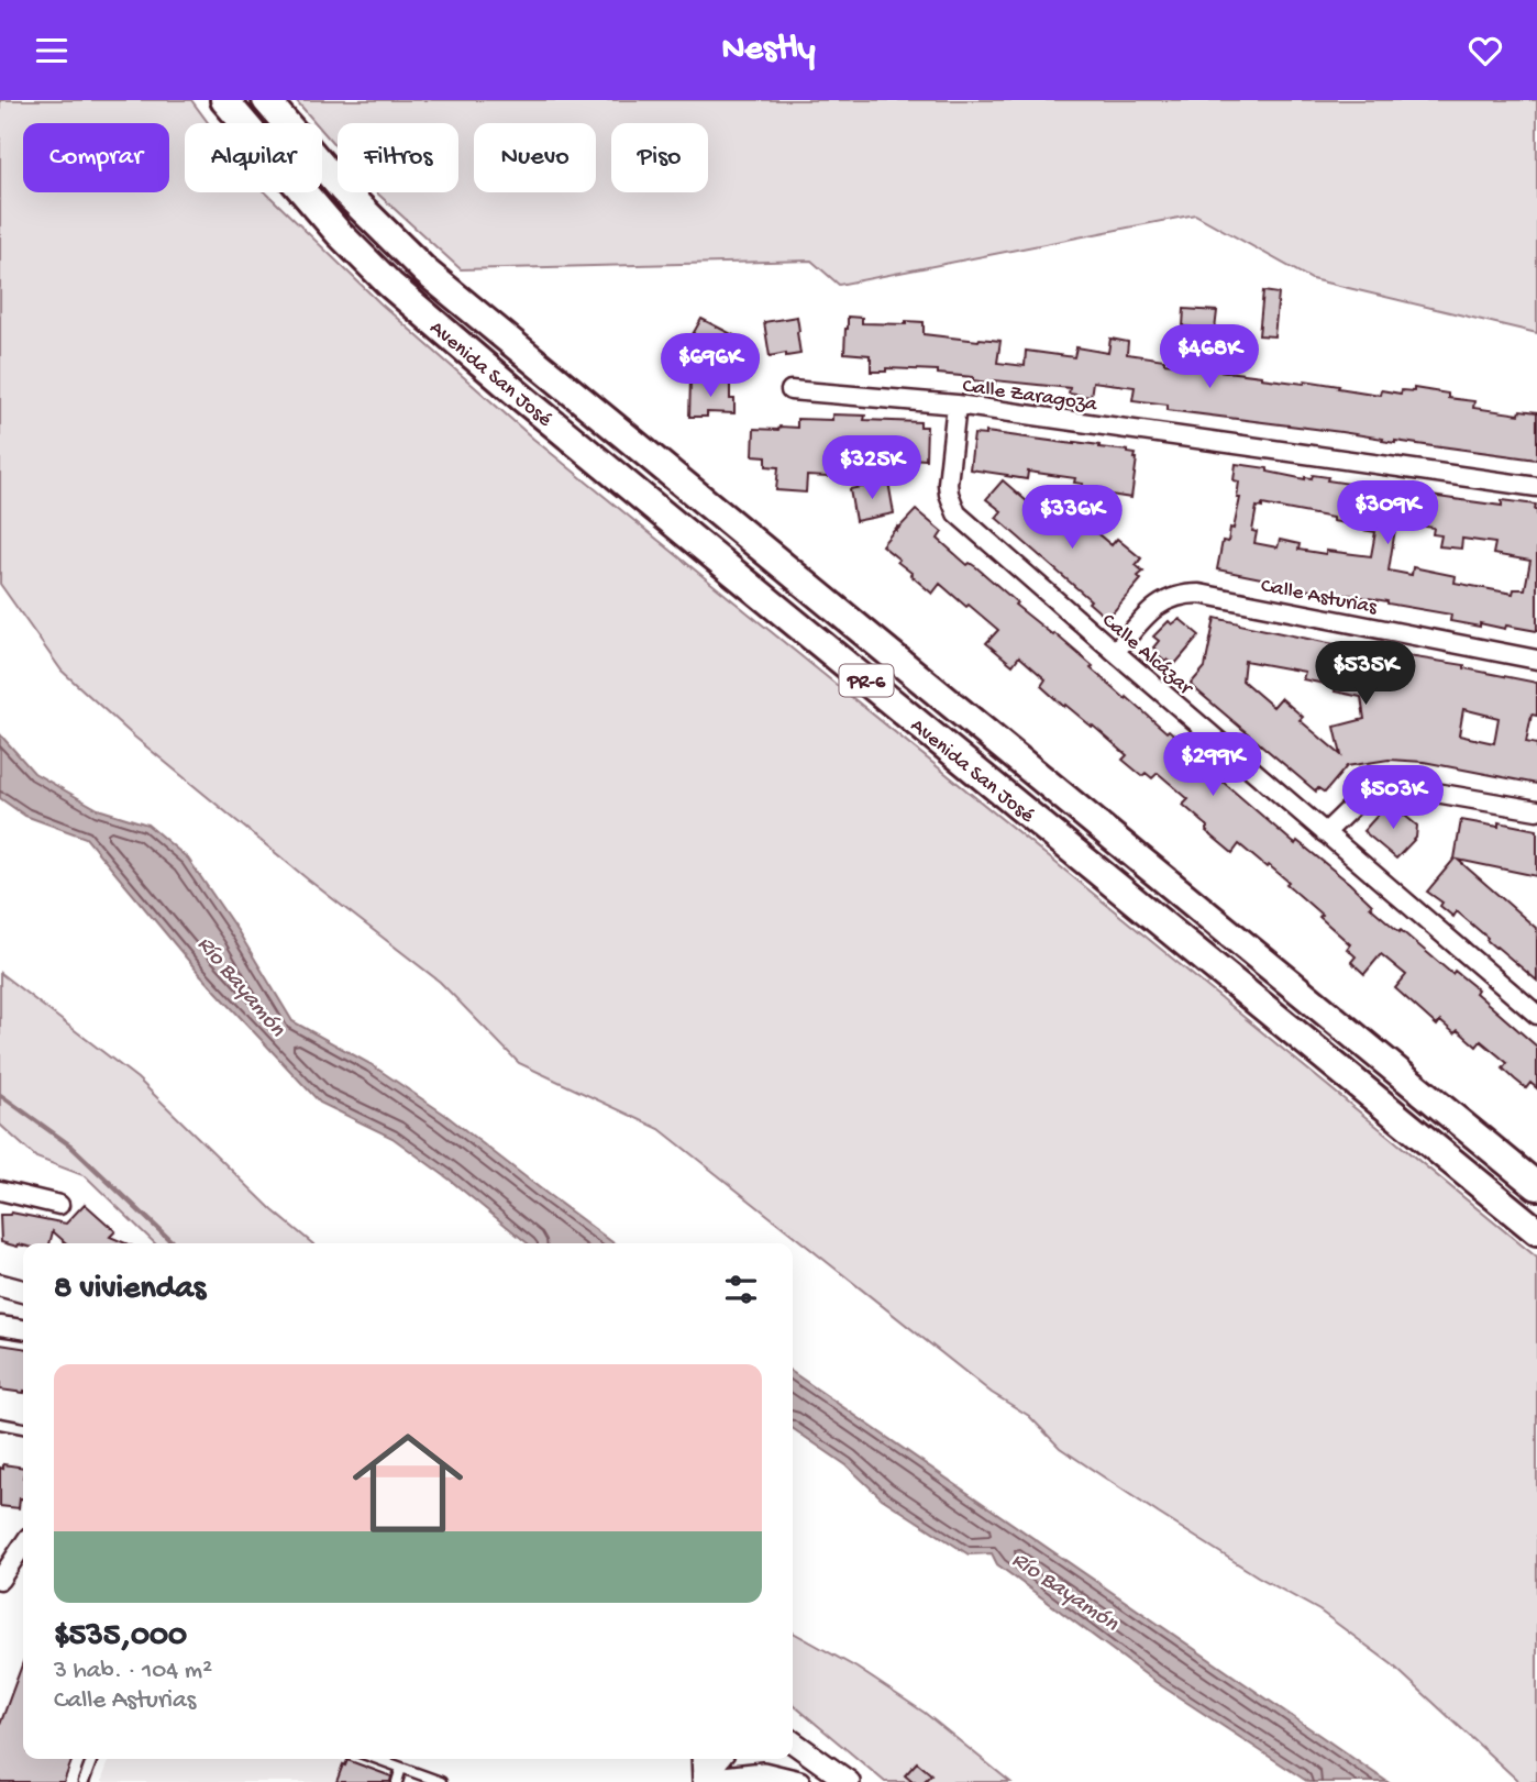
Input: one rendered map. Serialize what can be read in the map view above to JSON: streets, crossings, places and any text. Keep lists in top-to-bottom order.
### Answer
{
  "streets": {
    "main road": ["Avenida San José", "PR-6"],
    "street": ["Calle Zaragoza", "Calle Asturias", "Calle Alcázar"]
  },
  "crossings": [
    ["Calle Zaragoza", "Calle Alcázar"],
    ["Calle Asturias", "Calle Alcázar"]
  ],
  "water": ["Río Bayamón"],
  "page": {
    "header": "Nestly",
    "chip": [
      "Comprar",
      "Alquilar",
      "Filtros",
      "Nuevo",
      "Piso"
    ],
    "price": [
      "$468K",
      "$696K",
      "$325K",
      "$309K",
      "$336K",
      "$535K",
      "$299K",
      "$503K"
    ],
    "heading": "8 viviendas",
    "list": [
      {
        "name": "$535,000",
        "note": "3 hab. · 104 m² · Calle Asturias"
      }
    ]
  }
}
